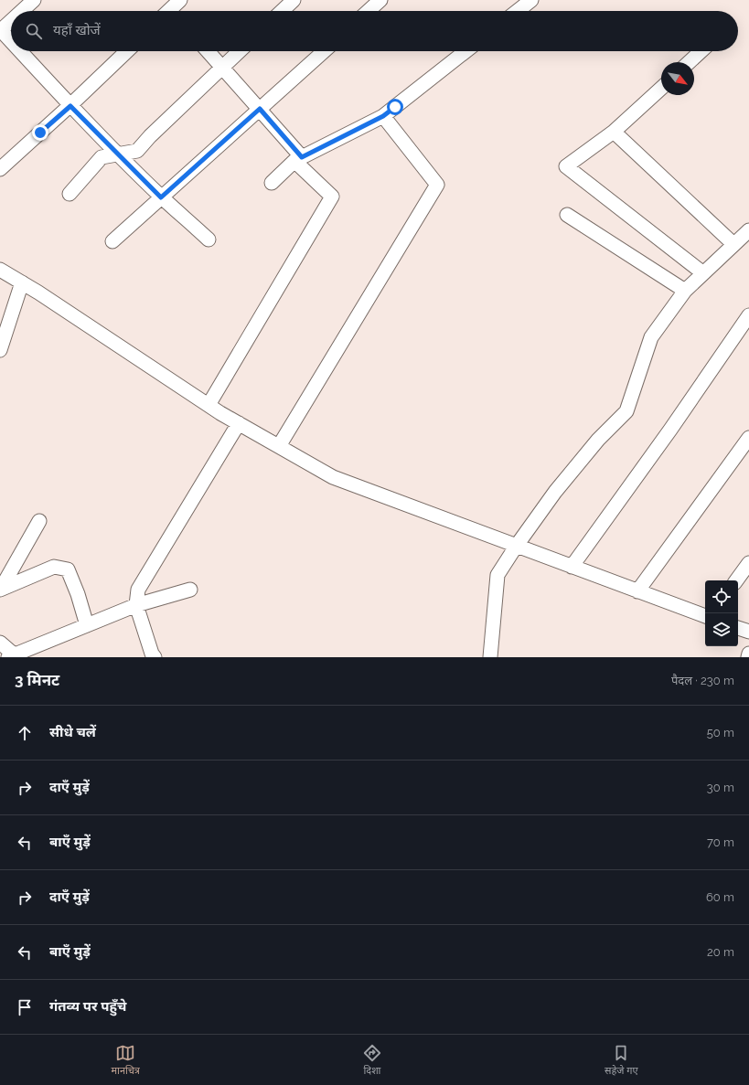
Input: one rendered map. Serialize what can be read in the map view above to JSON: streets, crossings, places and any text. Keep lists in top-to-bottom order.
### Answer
{
  "north": "bottom right",
  "page": {
    "search": "यहाँ खोजें",
    "heading": ["3 मिनट", "पैदल · 230 m"],
    "list": [
      ["सीधे चलें", "50 m"],
      ["दाएँ मुड़ें", "30 m"],
      ["बाएँ मुड़ें", "70 m"],
      ["दाएँ मुड़ें", "60 m"],
      ["बाएँ मुड़ें", "20 m"],
      "गंतव्य पर पहुँचे"
    ],
    "nav": ["मानचित्र", "दिशा", "सहेजे गए"]
  }
}
